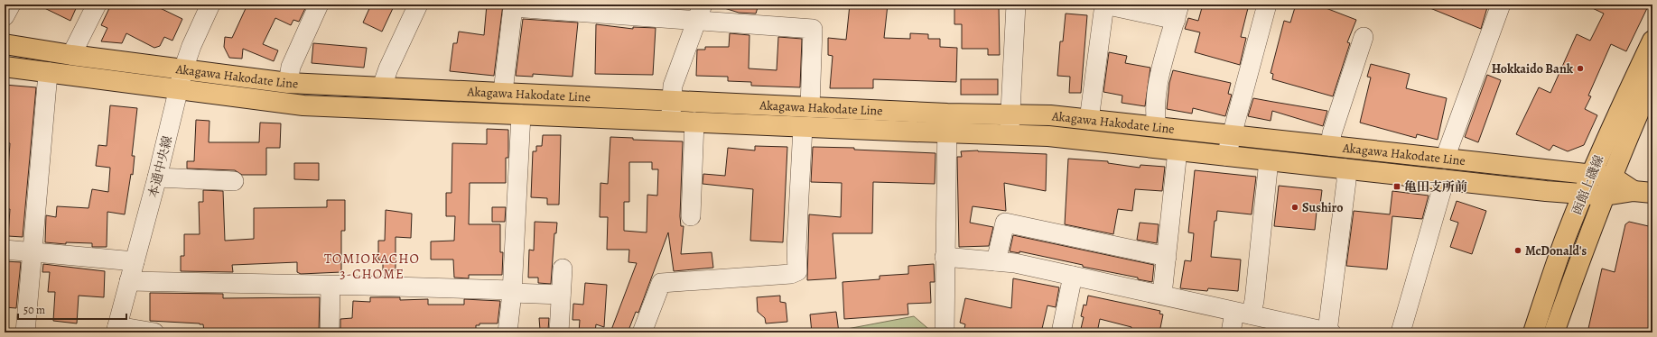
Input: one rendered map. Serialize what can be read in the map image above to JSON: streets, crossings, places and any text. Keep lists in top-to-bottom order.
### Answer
{
  "streets": {
    "main road": ["Akagawa Hakodate Line", "函館上磯線"],
    "street": ["本通中央線"]
  },
  "crossings": [
    ["Akagawa Hakodate Line", "本通中央線"],
    ["Akagawa Hakodate Line", "函館上磯線"]
  ],
  "districts": ["TOMIOKACHO 3-CHOME"],
  "places": {
    "other": ["Hokkaido Bank", "Sushiro", "McDonald's"],
    "transit": ["亀田支所前"]
  },
  "scale_bar": "50 m"
}
